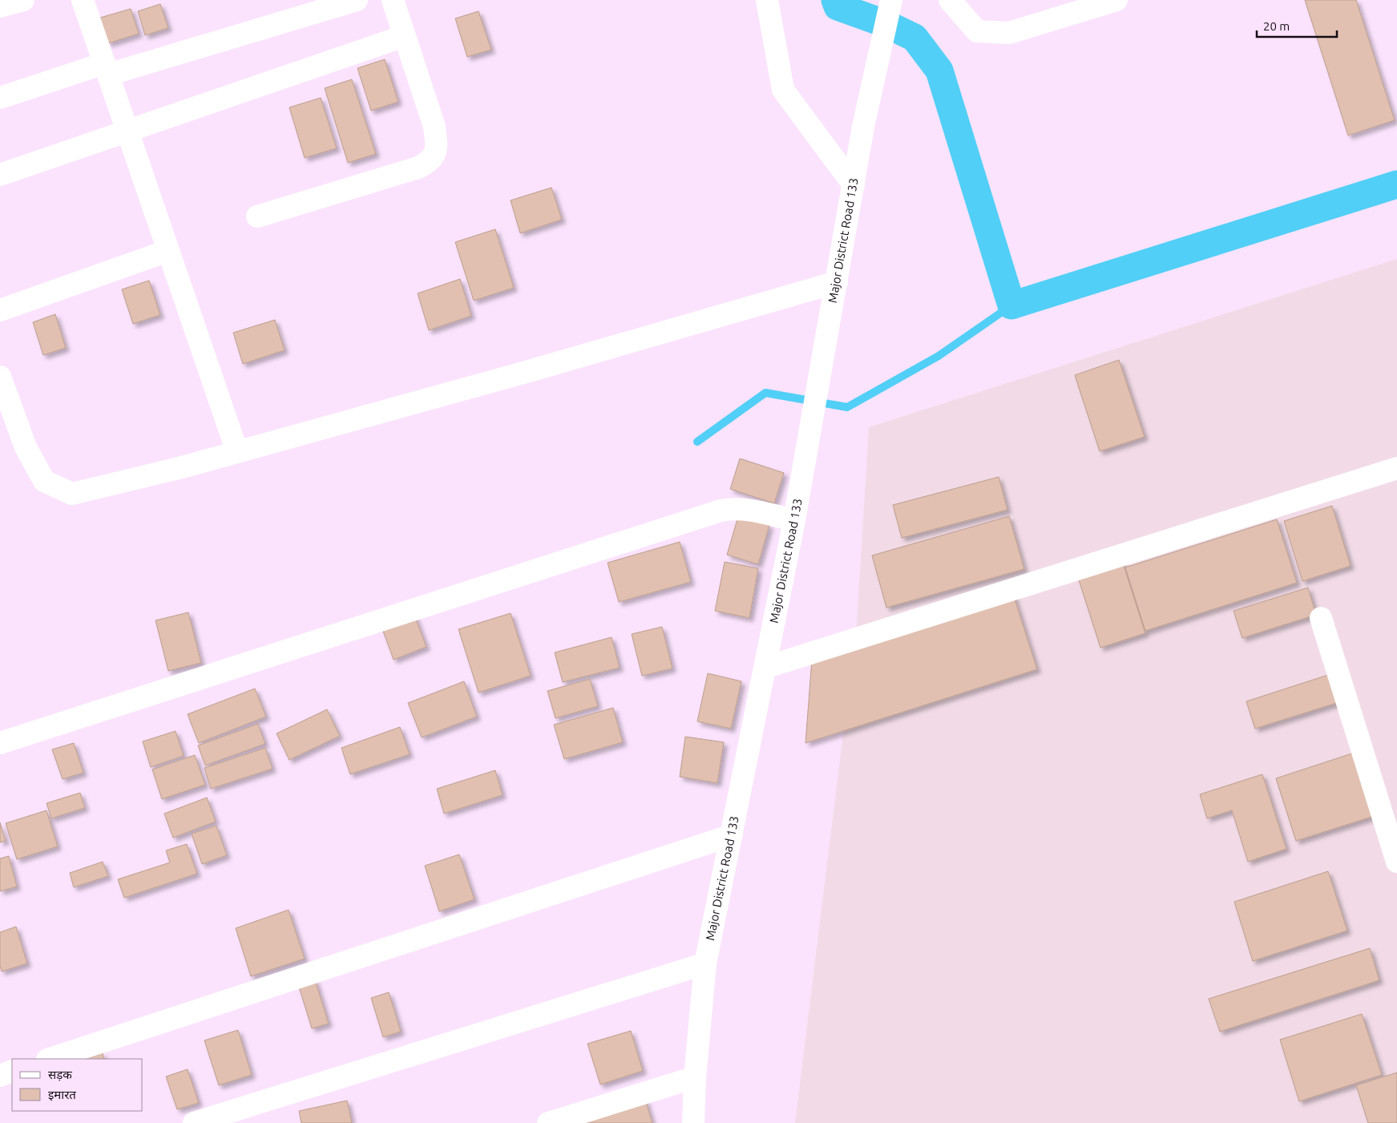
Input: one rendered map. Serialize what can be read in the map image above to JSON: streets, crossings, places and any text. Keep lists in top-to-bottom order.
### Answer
{
  "streets": {
    "street": ["Major District Road 133"]
  },
  "legend": ["सड़क", "इमारत"],
  "scale_bar": "20 m"
}
